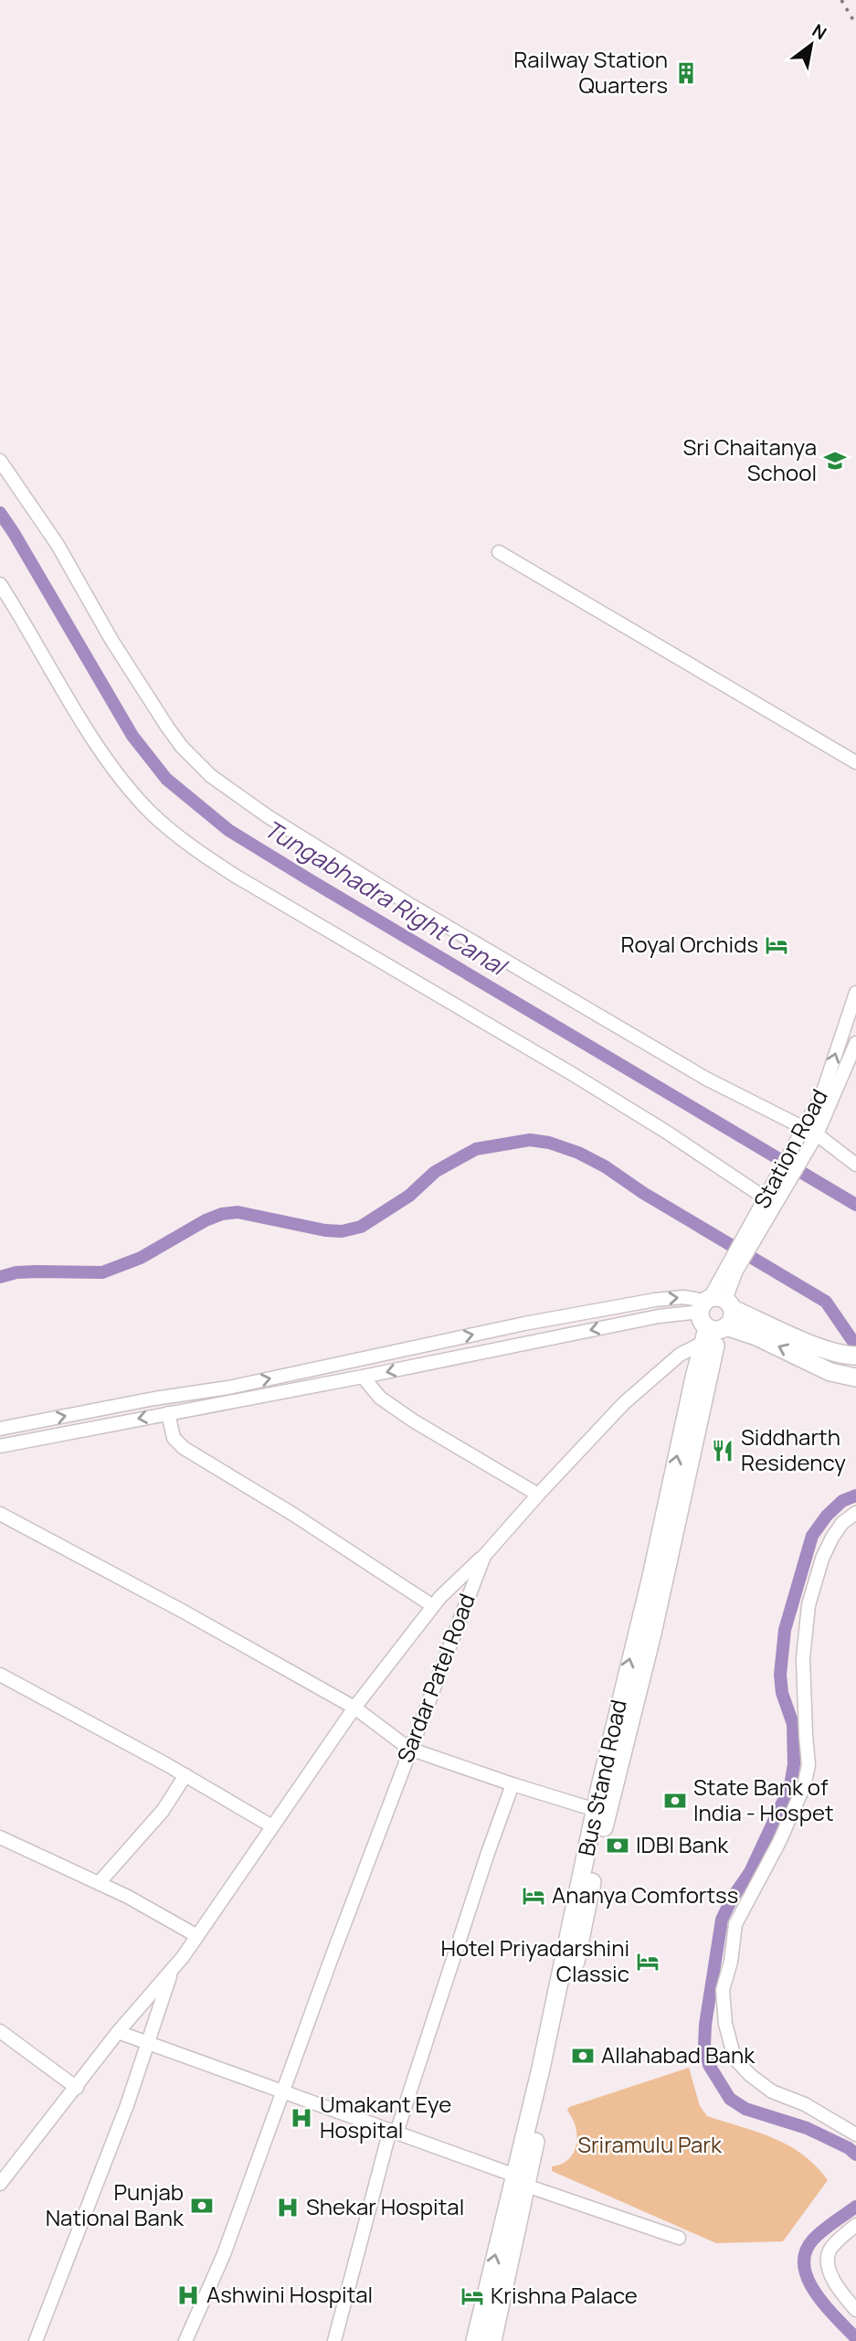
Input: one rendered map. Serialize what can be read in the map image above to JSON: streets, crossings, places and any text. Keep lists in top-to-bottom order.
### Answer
{
  "streets": {
    "main road": ["Bus Stand Road"],
    "street": ["Station Road", "Sardar Patel Road"]
  },
  "crossings": [
    ["Sardar Patel Road", "Bus Stand Road"]
  ],
  "water": ["Tungabhadra Right Canal"],
  "parks": ["Sriramulu Park"],
  "places": {
    "building": ["Railway Station Quarters"],
    "school or university": ["Sri Chaitanya School"],
    "hotel": [
      "Royal Orchids",
      "Ananya Comfortss",
      "Hotel Priyadarshini Classic",
      "Krishna Palace"
    ],
    "restaurant": ["Siddharth Residency"],
    "bank": [
      "State Bank of India - Hospet",
      "IDBI Bank",
      "Allahabad Bank",
      "Punjab National Bank"
    ],
    "hospital": ["Umakant Eye Hospital", "Shekar Hospital", "Ashwini Hospital"]
  },
  "north": "top right"
}
